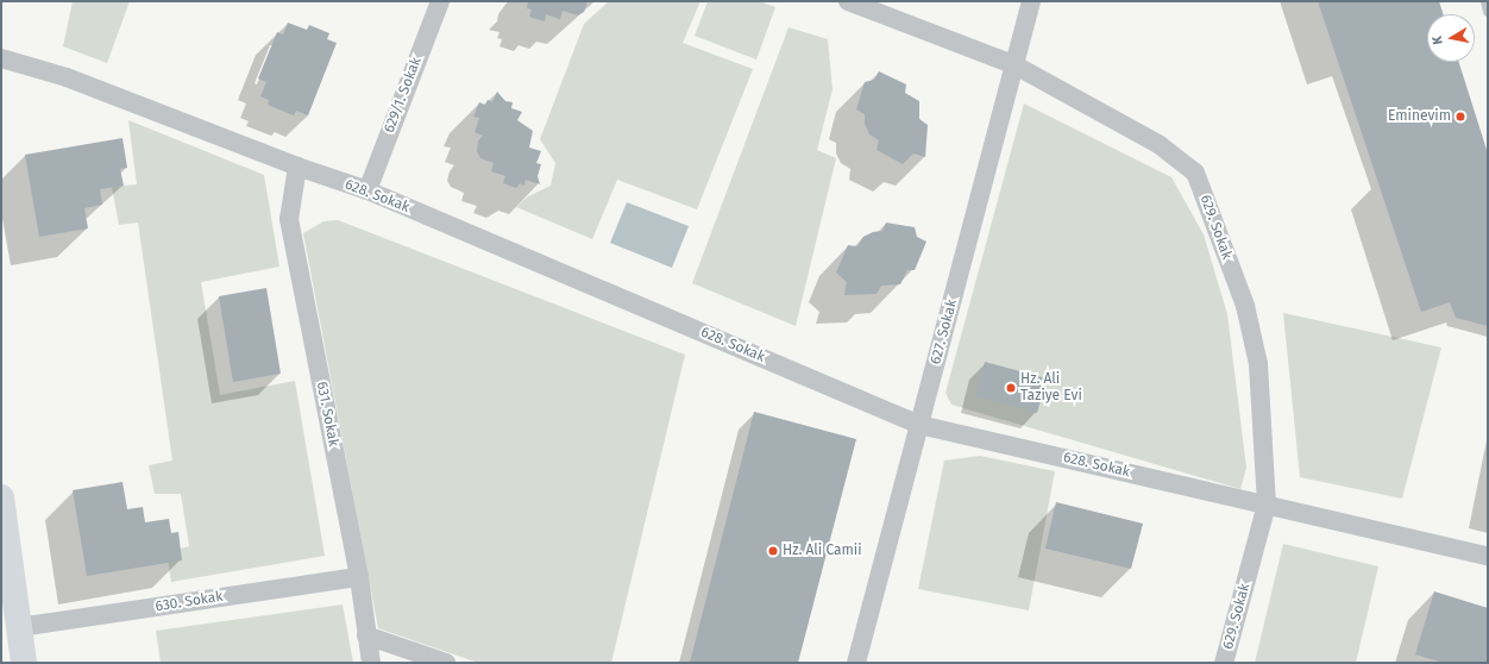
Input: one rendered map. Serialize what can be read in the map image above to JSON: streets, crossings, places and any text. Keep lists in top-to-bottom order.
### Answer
{
  "streets": {
    "street": [
      "629/1. Sokak",
      "628. Sokak",
      "629. Sokak",
      "627. Sokak",
      "631. Sokak",
      "630. Sokak"
    ]
  },
  "crossings": [
    ["629/1. Sokak", "628. Sokak"],
    ["628. Sokak", "629. Sokak"],
    ["628. Sokak", "627. Sokak"],
    ["628. Sokak", "631. Sokak"],
    ["629. Sokak", "627. Sokak"],
    ["631. Sokak", "630. Sokak"]
  ],
  "places": ["Eminevim", "Hz. Ali Taziye Evi", "Hz. Ali Camii"],
  "north": "left"
}
